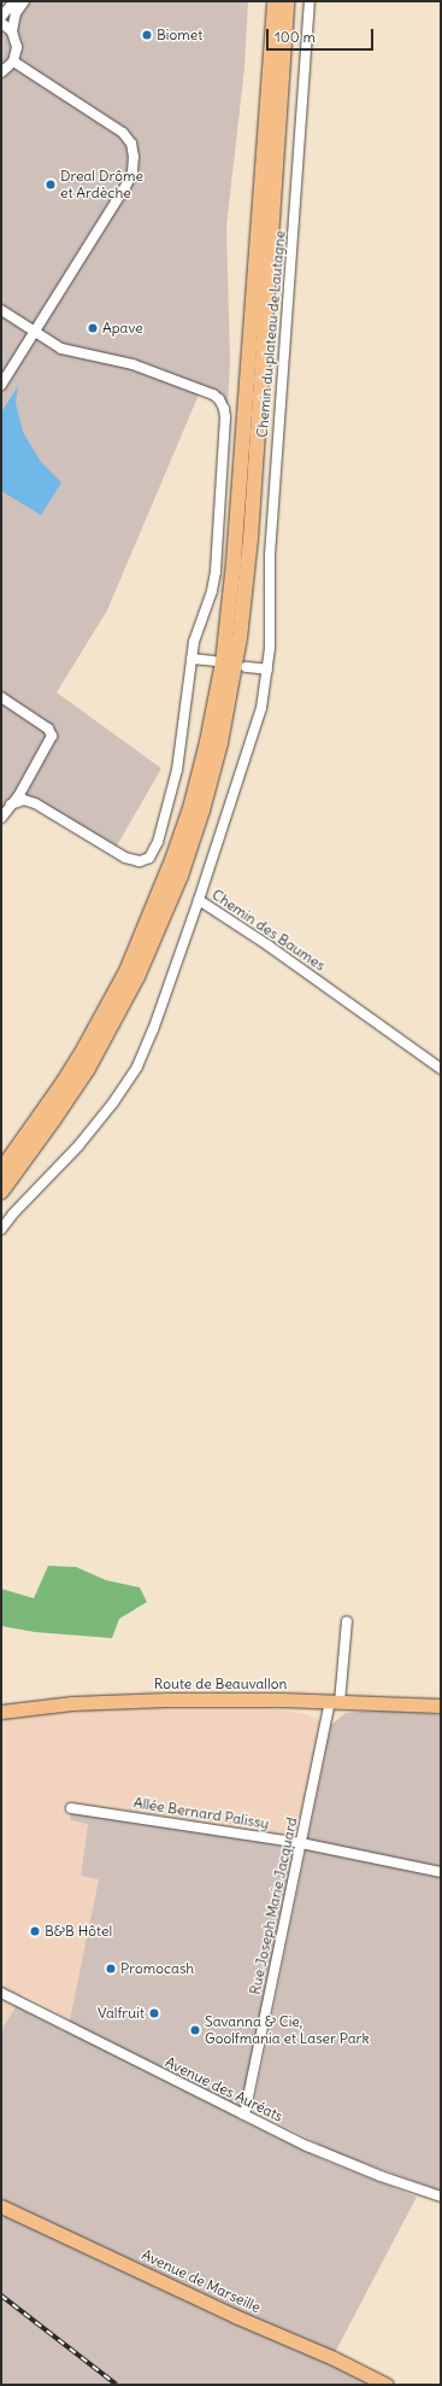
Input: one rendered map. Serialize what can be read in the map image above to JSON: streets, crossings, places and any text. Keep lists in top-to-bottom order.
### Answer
{
  "streets": {
    "main road": ["Route de Beauvallon", "Avenue de Marseille"],
    "street": [
      "Chemin du plateau de Lautagne",
      "Chemin des Baumes",
      "Allée Bernard Palissy",
      "Rue Joseph Marie Jacquard",
      "Avenue des Auréats"
    ]
  },
  "crossings": [
    ["Chemin du plateau de Lautagne", "Chemin des Baumes"],
    ["Route de Beauvallon", "Rue Joseph Marie Jacquard"],
    ["Allée Bernard Palissy", "Rue Joseph Marie Jacquard"],
    ["Rue Joseph Marie Jacquard", "Avenue des Auréats"]
  ],
  "places": [
    "Biomet",
    "Dreal Drôme et Ardèche",
    "Apave",
    "B&B Hôtel",
    "Promocash",
    "Valfruit",
    "Savanna & Cie, Goolfmania et Laser Park"
  ],
  "scale_bar": "100 m"
}
